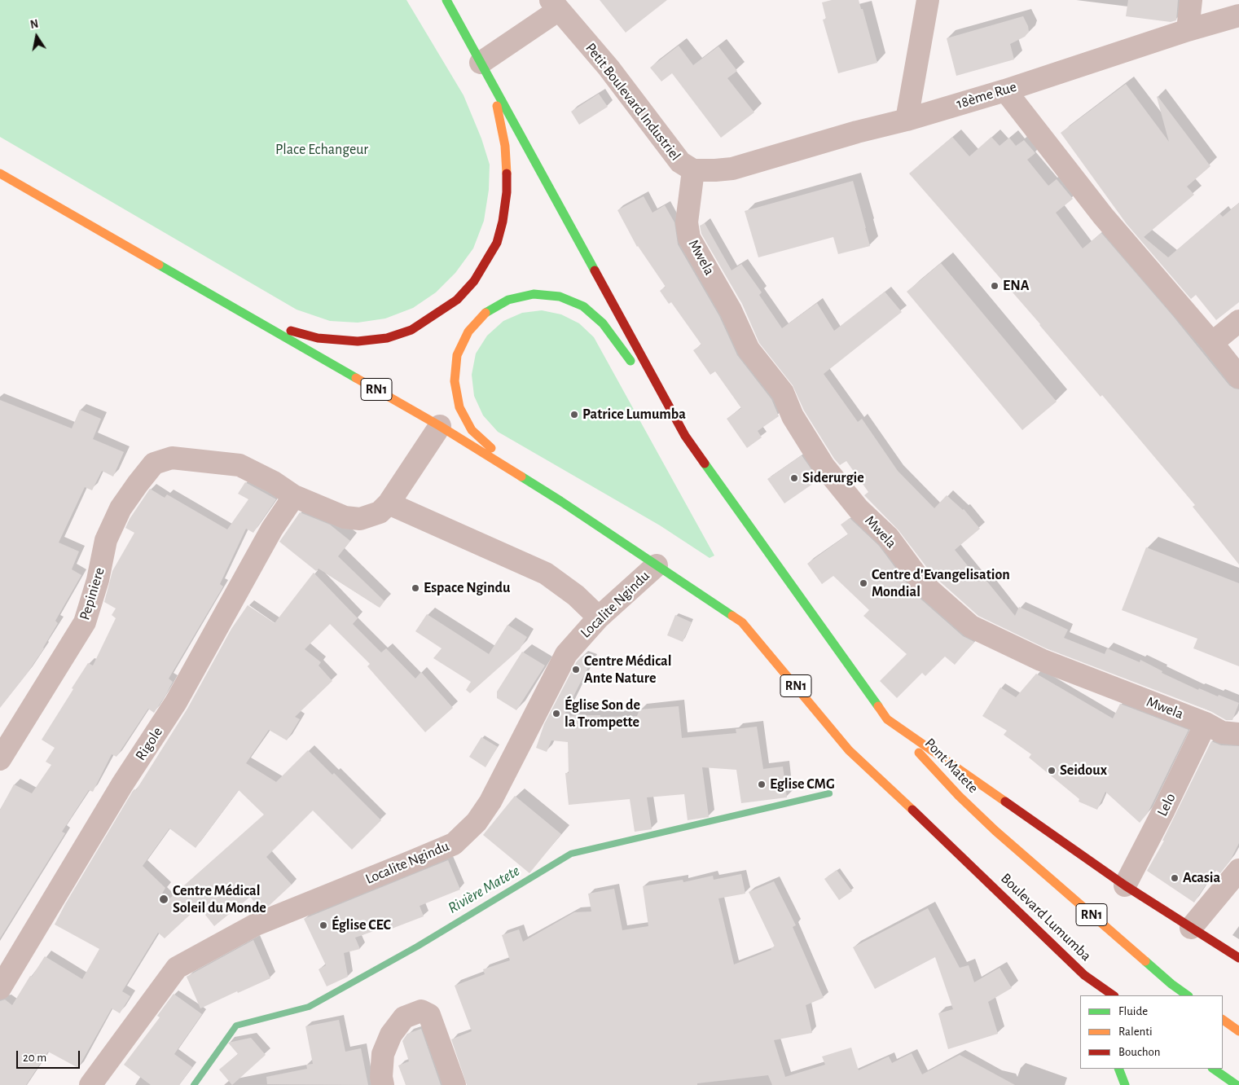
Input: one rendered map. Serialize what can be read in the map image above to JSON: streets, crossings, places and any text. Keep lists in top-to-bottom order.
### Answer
{
  "streets": {
    "highway": ["RN1", "Pont Matete", "Boulevard Lumumba"],
    "street": [
      "18ème Rue",
      "Petit Boulevard Industriel",
      "Mwela",
      "Pepiniere",
      "Localite Ngindu",
      "Rigole",
      "Lelo"
    ]
  },
  "crossings": [
    ["18ème Rue", "Petit Boulevard Industriel"],
    ["Petit Boulevard Industriel", "Mwela"],
    ["Mwela", "Lelo"],
    ["RN1", "Localite Ngindu"],
    ["RN1", "Pont Matete"],
    ["RN1", "Boulevard Lumumba"],
    ["Pepiniere", "Rigole"],
    ["Localite Ngindu", "Boulevard Lumumba"],
    ["Pont Matete", "Boulevard Lumumba"]
  ],
  "water": ["Rivière Matete"],
  "parks": ["Place Echangeur"],
  "places": [
    "ENA",
    "Patrice Lumumba",
    "Siderurgie",
    "Centre d'Evangelisation Mondial",
    "Espace Ngindu",
    "Centre Médical Ante Nature",
    "Église Son de la Trompette",
    "Seidoux",
    "Eglise CMG",
    "Acasia",
    "Centre Médical Soleil du Monde",
    "Église CEC"
  ],
  "legend": ["Fluide", "Ralenti", "Bouchon"],
  "scale_bar": "20 m",
  "north": "top"
}
